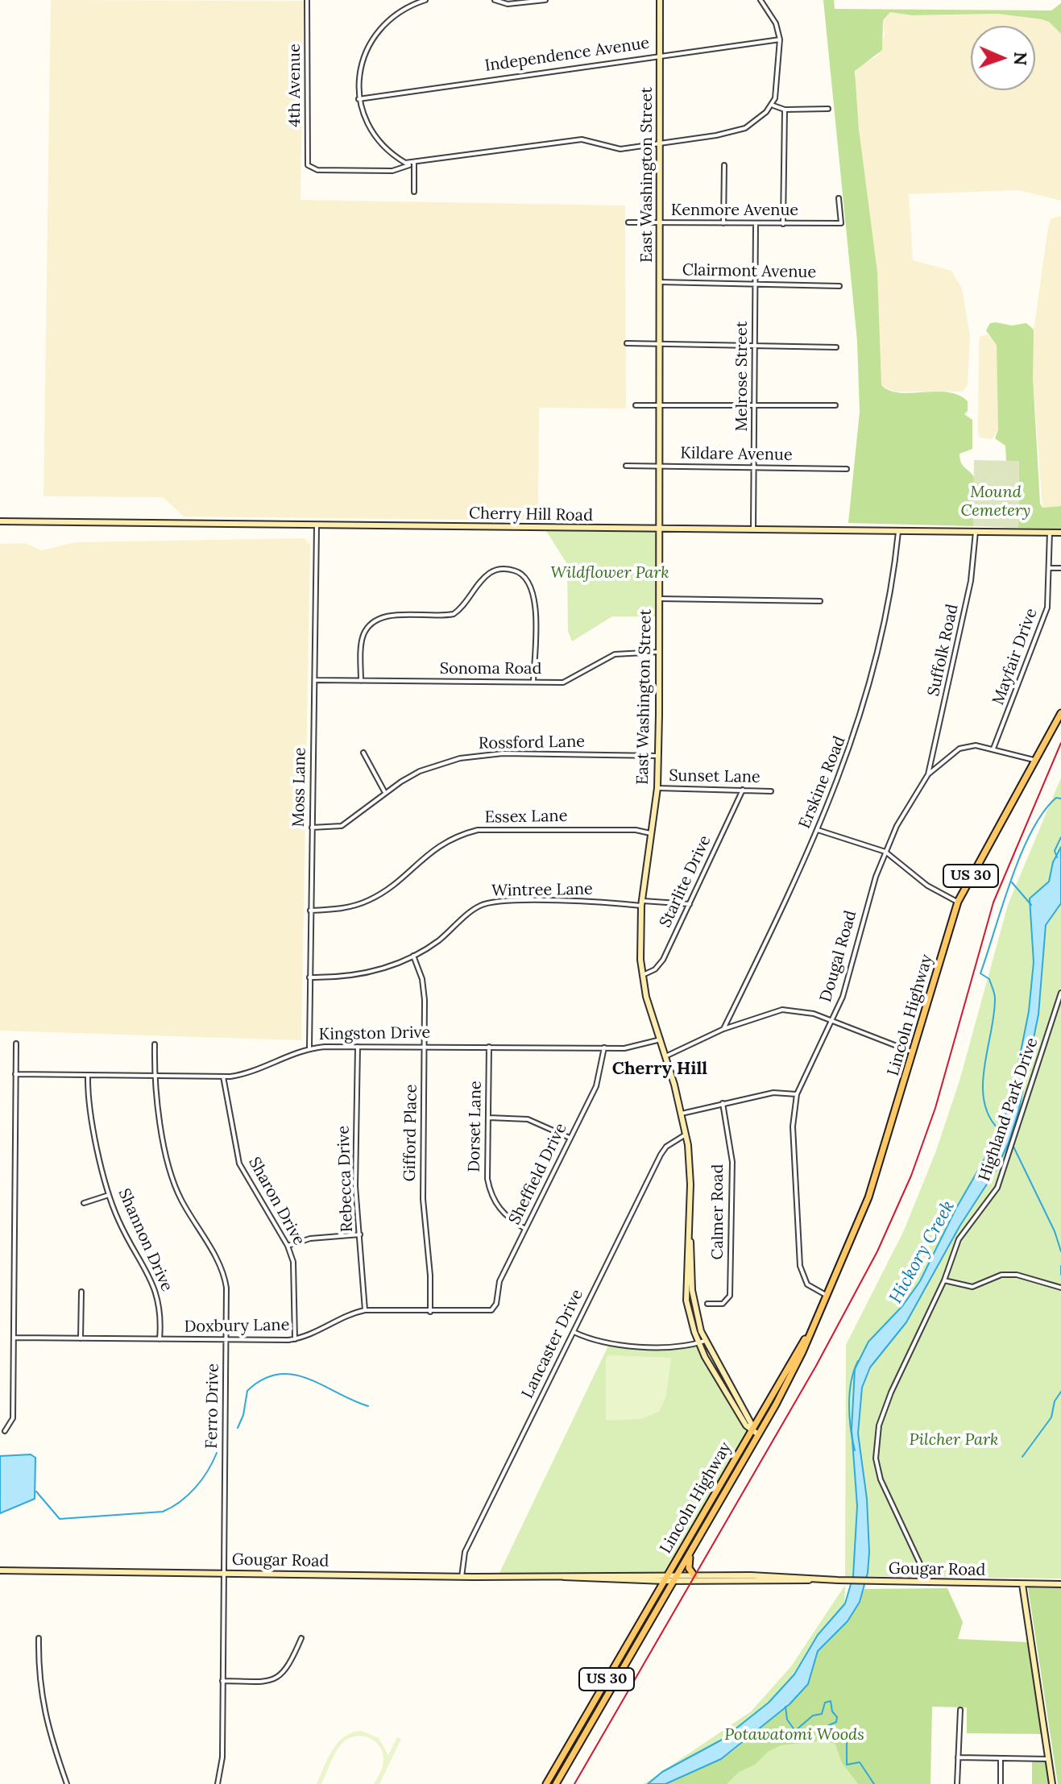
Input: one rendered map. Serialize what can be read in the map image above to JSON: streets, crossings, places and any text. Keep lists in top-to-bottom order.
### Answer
{
  "streets": {
    "main road": ["US 30", "Lincoln Highway"],
    "street": [
      "Independence Avenue",
      "4th Avenue",
      "East Washington Street",
      "Kenmore Avenue",
      "Clairmont Avenue",
      "Melrose Street",
      "Kildare Avenue",
      "Cherry Hill Road",
      "Suffolk Road",
      "Mayfair Drive",
      "Sonoma Road",
      "Rossford Lane",
      "Sunset Lane",
      "Erskine Road",
      "Moss Lane",
      "Essex Lane",
      "Starlite Drive",
      "Wintree Lane",
      "Dougal Road",
      "Kingston Drive",
      "Highland Park Drive",
      "Dorset Lane",
      "Gifford Place",
      "Sheffield Drive",
      "Rebecca Drive",
      "Sharon Drive",
      "Calmer Road",
      "Shannon Drive",
      "Doxbury Lane",
      "Lancaster Drive",
      "Ferro Drive",
      "Gougar Road"
    ]
  },
  "crossings": [
    ["Independence Avenue", "East Washington Street"],
    ["East Washington Street", "Kenmore Avenue"],
    ["East Washington Street", "Clairmont Avenue"],
    ["East Washington Street", "Kildare Avenue"],
    ["East Washington Street", "Cherry Hill Road"],
    ["East Washington Street", "Sonoma Road"],
    ["East Washington Street", "Rossford Lane"],
    ["East Washington Street", "Sunset Lane"],
    ["East Washington Street", "Essex Lane"],
    ["East Washington Street", "Starlite Drive"],
    ["East Washington Street", "Wintree Lane"],
    ["East Washington Street", "Lincoln Highway"],
    ["East Washington Street", "Kingston Drive"],
    ["East Washington Street", "Lancaster Drive"],
    ["Kenmore Avenue", "Melrose Street"],
    ["Clairmont Avenue", "Melrose Street"],
    ["Melrose Street", "Kildare Avenue"],
    ["Melrose Street", "Cherry Hill Road"],
    ["Cherry Hill Road", "Suffolk Road"],
    ["Cherry Hill Road", "Mayfair Drive"],
    ["Cherry Hill Road", "Erskine Road"],
    ["Cherry Hill Road", "Moss Lane"],
    ["Suffolk Road", "Dougal Road"],
    ["Mayfair Drive", "Dougal Road"],
    ["Sonoma Road", "Moss Lane"],
    ["Rossford Lane", "Moss Lane"],
    ["Sunset Lane", "Starlite Drive"],
    ["Moss Lane", "Essex Lane"],
    ["Moss Lane", "Wintree Lane"],
    ["Moss Lane", "Kingston Drive"],
    ["US 30", "Lincoln Highway"],
    ["US 30", "Gougar Road"],
    ["Starlite Drive", "Wintree Lane"],
    ["Wintree Lane", "Gifford Place"],
    ["Dougal Road", "Lincoln Highway"],
    ["Lincoln Highway", "Gougar Road"],
    ["Kingston Drive", "Dorset Lane"],
    ["Kingston Drive", "Gifford Place"],
    ["Kingston Drive", "Sheffield Drive"],
    ["Kingston Drive", "Rebecca Drive"],
    ["Kingston Drive", "Sharon Drive"],
    ["Kingston Drive", "Shannon Drive"],
    ["Kingston Drive", "Ferro Drive"],
    ["Highland Park Drive", "Gougar Road"],
    ["Dorset Lane", "Sheffield Drive"],
    ["Gifford Place", "Doxbury Lane"],
    ["Sheffield Drive", "Doxbury Lane"],
    ["Rebecca Drive", "Doxbury Lane"],
    ["Sharon Drive", "Doxbury Lane"],
    ["Shannon Drive", "Doxbury Lane"],
    ["Doxbury Lane", "Ferro Drive"],
    ["Lancaster Drive", "Gougar Road"],
    ["Ferro Drive", "Gougar Road"]
  ],
  "districts": ["Cherry Hill"],
  "water": ["Hickory Creek"],
  "parks": [
    "Mound Cemetery",
    "Wildflower Park",
    "Pilcher Park",
    "Potawatomi Woods"
  ],
  "north": "right"
}
